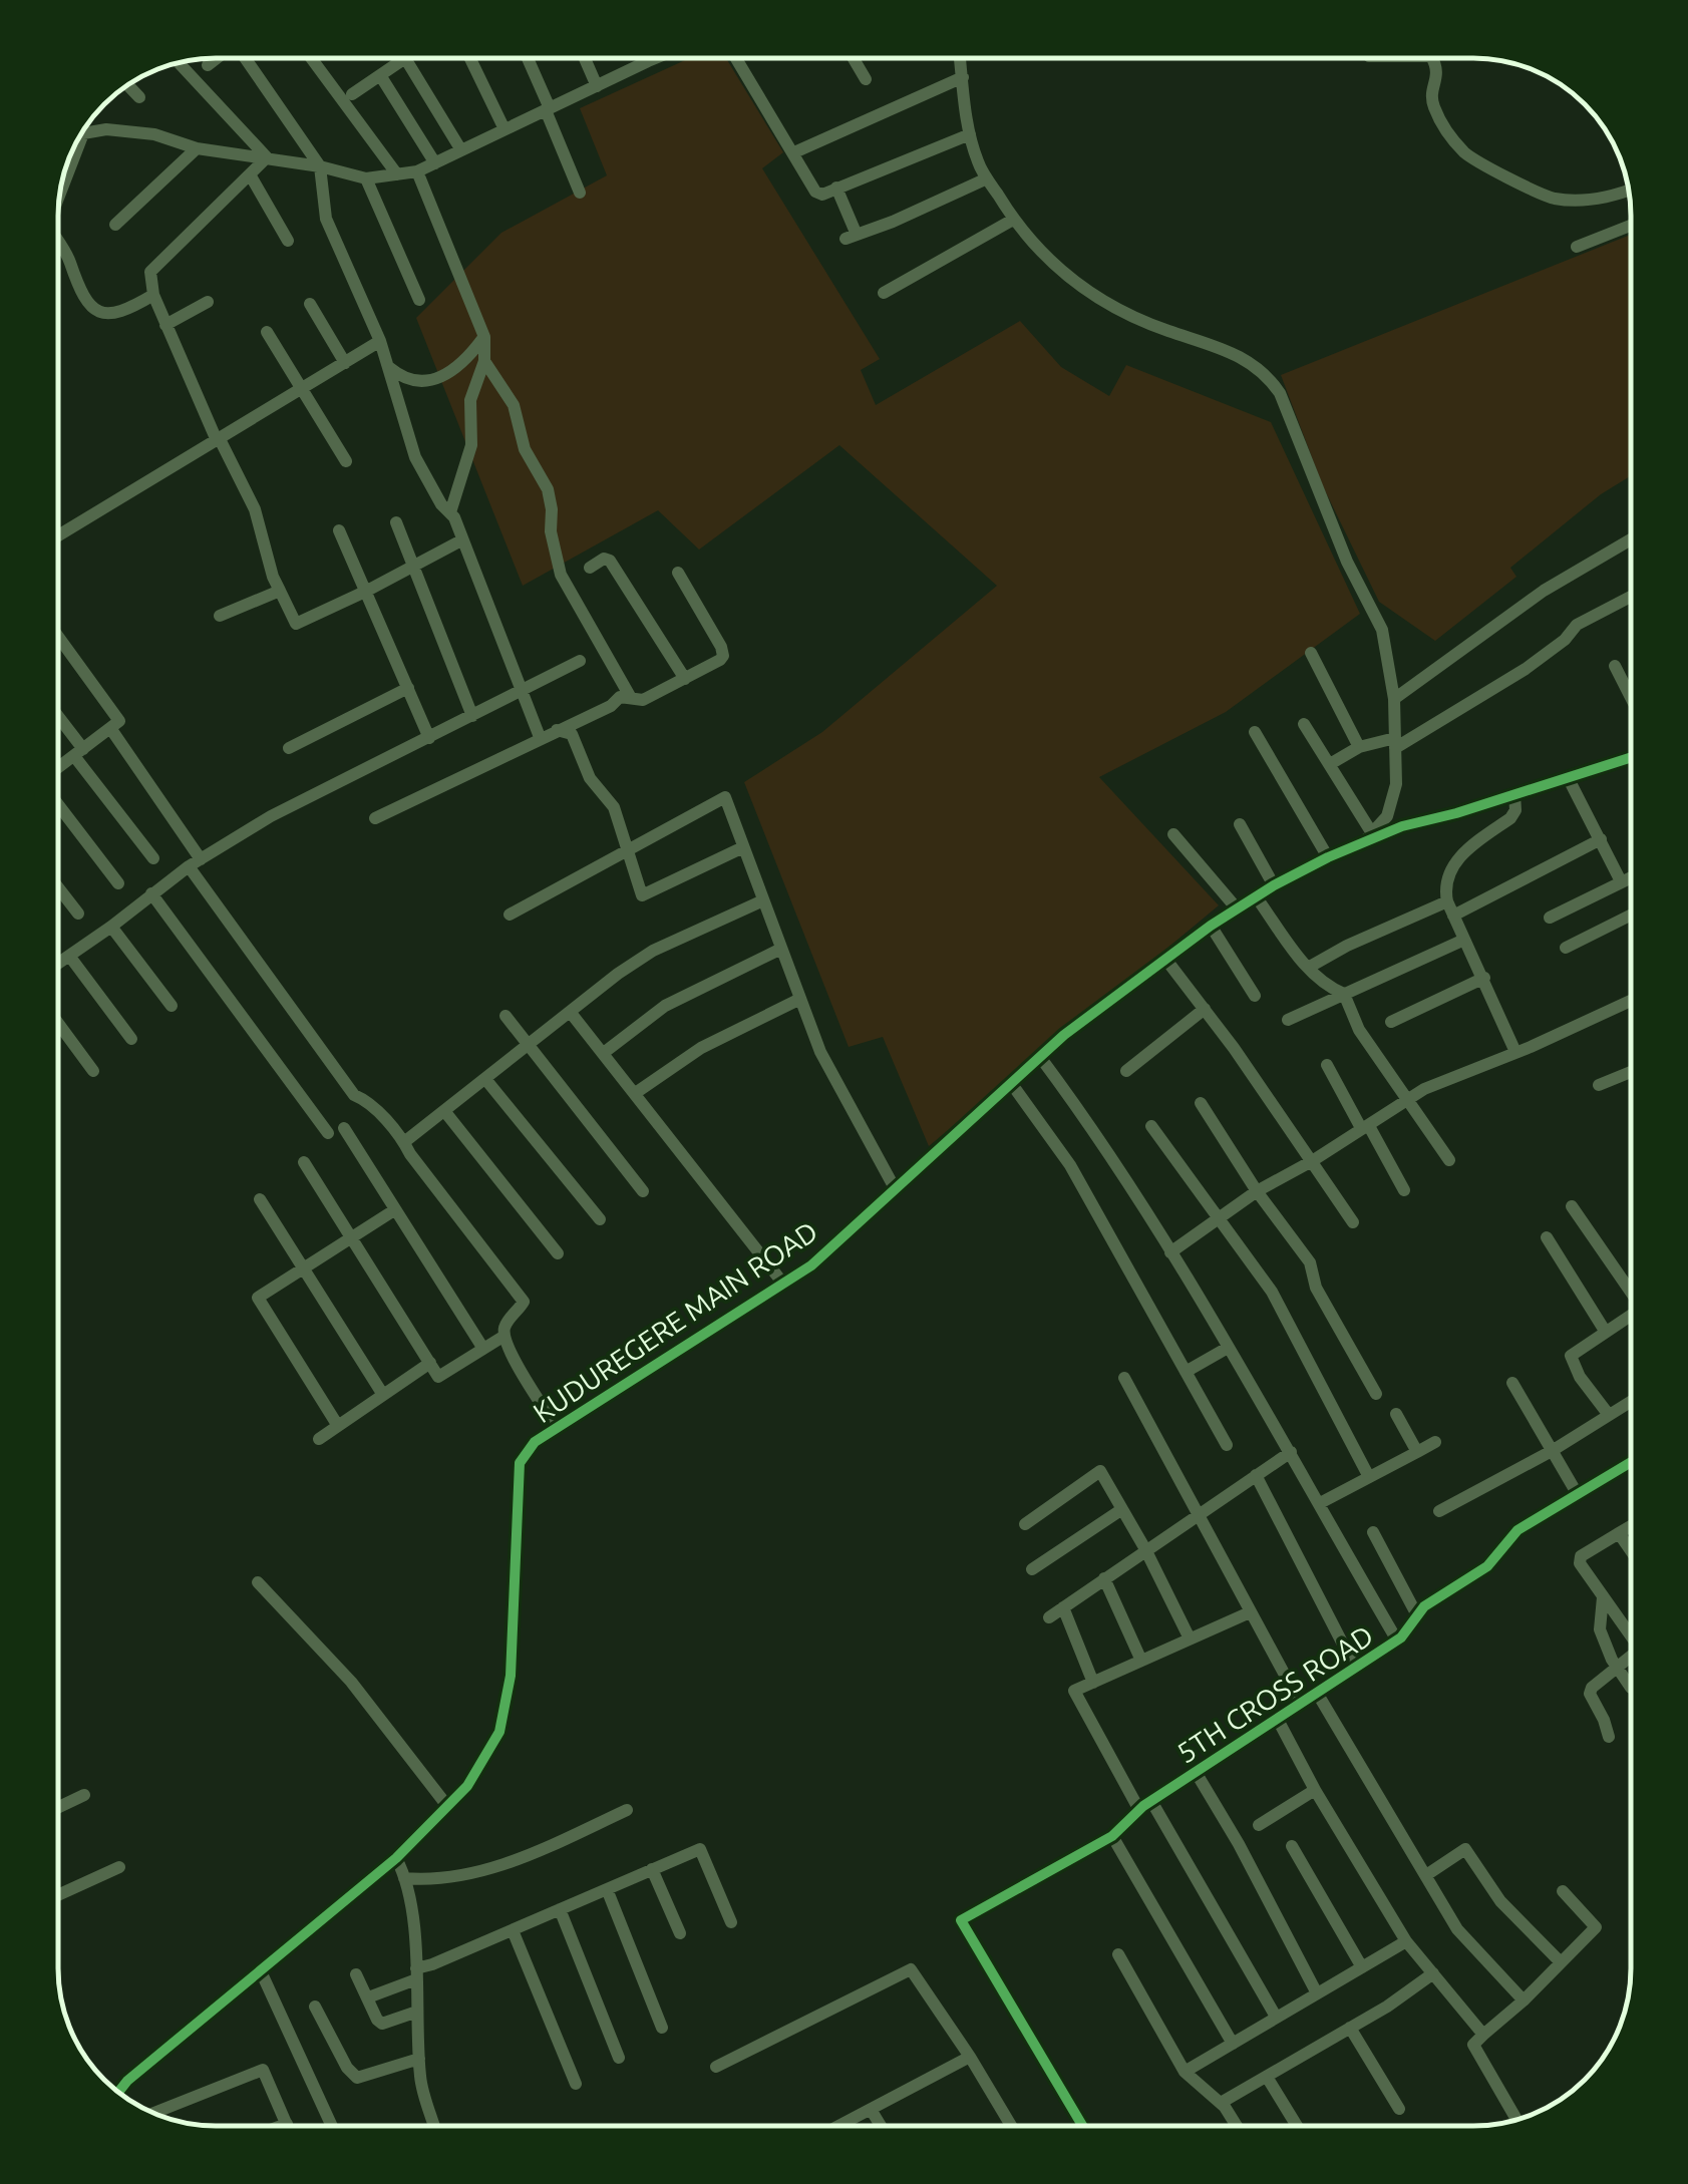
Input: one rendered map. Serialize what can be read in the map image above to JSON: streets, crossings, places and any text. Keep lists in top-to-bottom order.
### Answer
{
  "streets": {
    "street": ["KUDUREGERE MAIN ROAD", "5TH CROSS ROAD"]
  }
}
